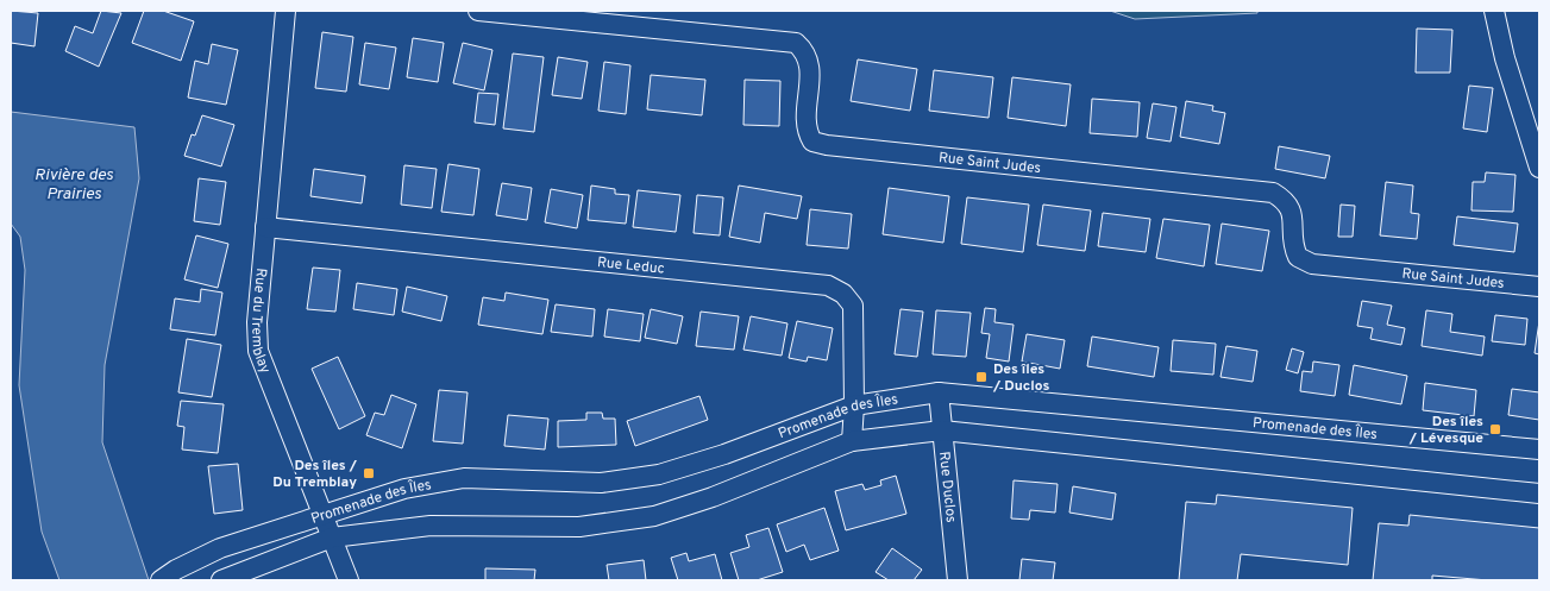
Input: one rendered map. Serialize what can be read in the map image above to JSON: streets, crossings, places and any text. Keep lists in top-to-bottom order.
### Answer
{
  "streets": {
    "street": [
      "Rue Saint Judes",
      "Rue Leduc",
      "Rue du Tremblay",
      "Promenade des Îles",
      "Rue Duclos"
    ]
  },
  "crossings": [
    ["Rue Leduc", "Rue du Tremblay"],
    ["Rue Leduc", "Promenade des Îles"],
    ["Rue du Tremblay", "Promenade des Îles"],
    ["Promenade des Îles", "Rue Duclos"]
  ],
  "water": ["Rivière des Prairies"],
  "places": {
    "transit": ["Des îles / Duclos", "Des îles / Lévesque", "Des îles / Du Tremblay"]
  }
}
